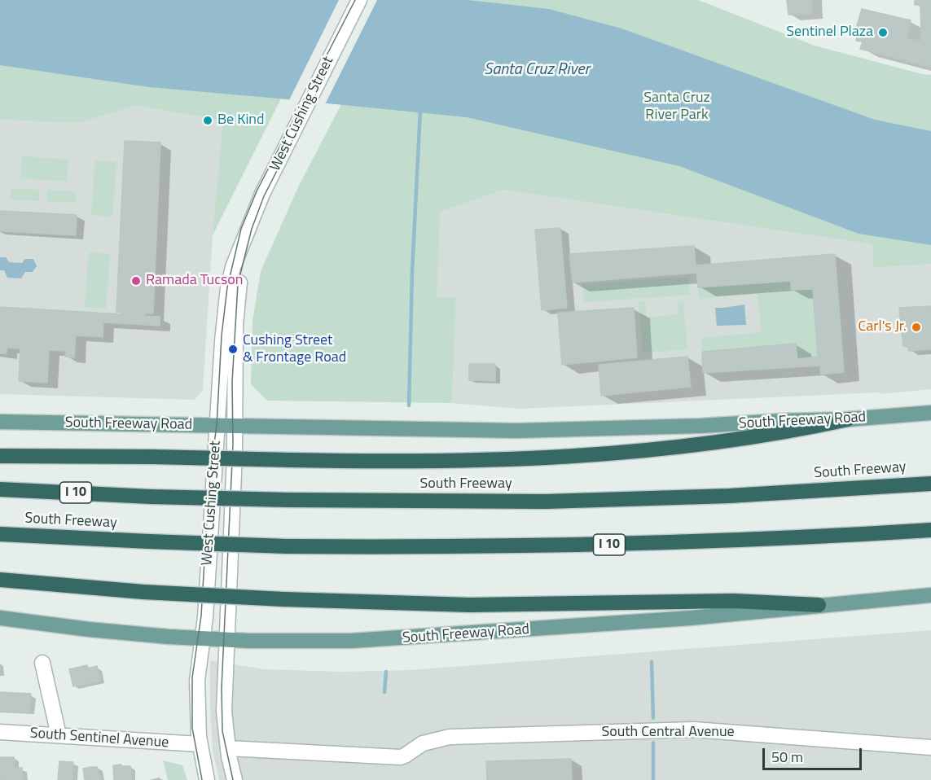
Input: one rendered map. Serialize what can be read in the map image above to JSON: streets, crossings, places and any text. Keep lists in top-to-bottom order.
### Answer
{
  "streets": {
    "highway": ["South Freeway", "I 10"],
    "main road": ["South Freeway Road"],
    "street": ["West Cushing Street", "South Central Avenue", "South Sentinel Avenue"]
  },
  "crossings": [
    ["West Cushing Street", "South Freeway Road"],
    ["West Cushing Street", "South Central Avenue"],
    ["West Cushing Street", "South Sentinel Avenue"]
  ],
  "water": ["Santa Cruz River"],
  "parks": ["Santa Cruz River Park"],
  "places": [
    "Sentinel Plaza",
    "Be Kind",
    "Ramada Tucson",
    "Carl's Jr.",
    "Cushing Street & Frontage Road"
  ],
  "scale_bar": "50 m"
}
